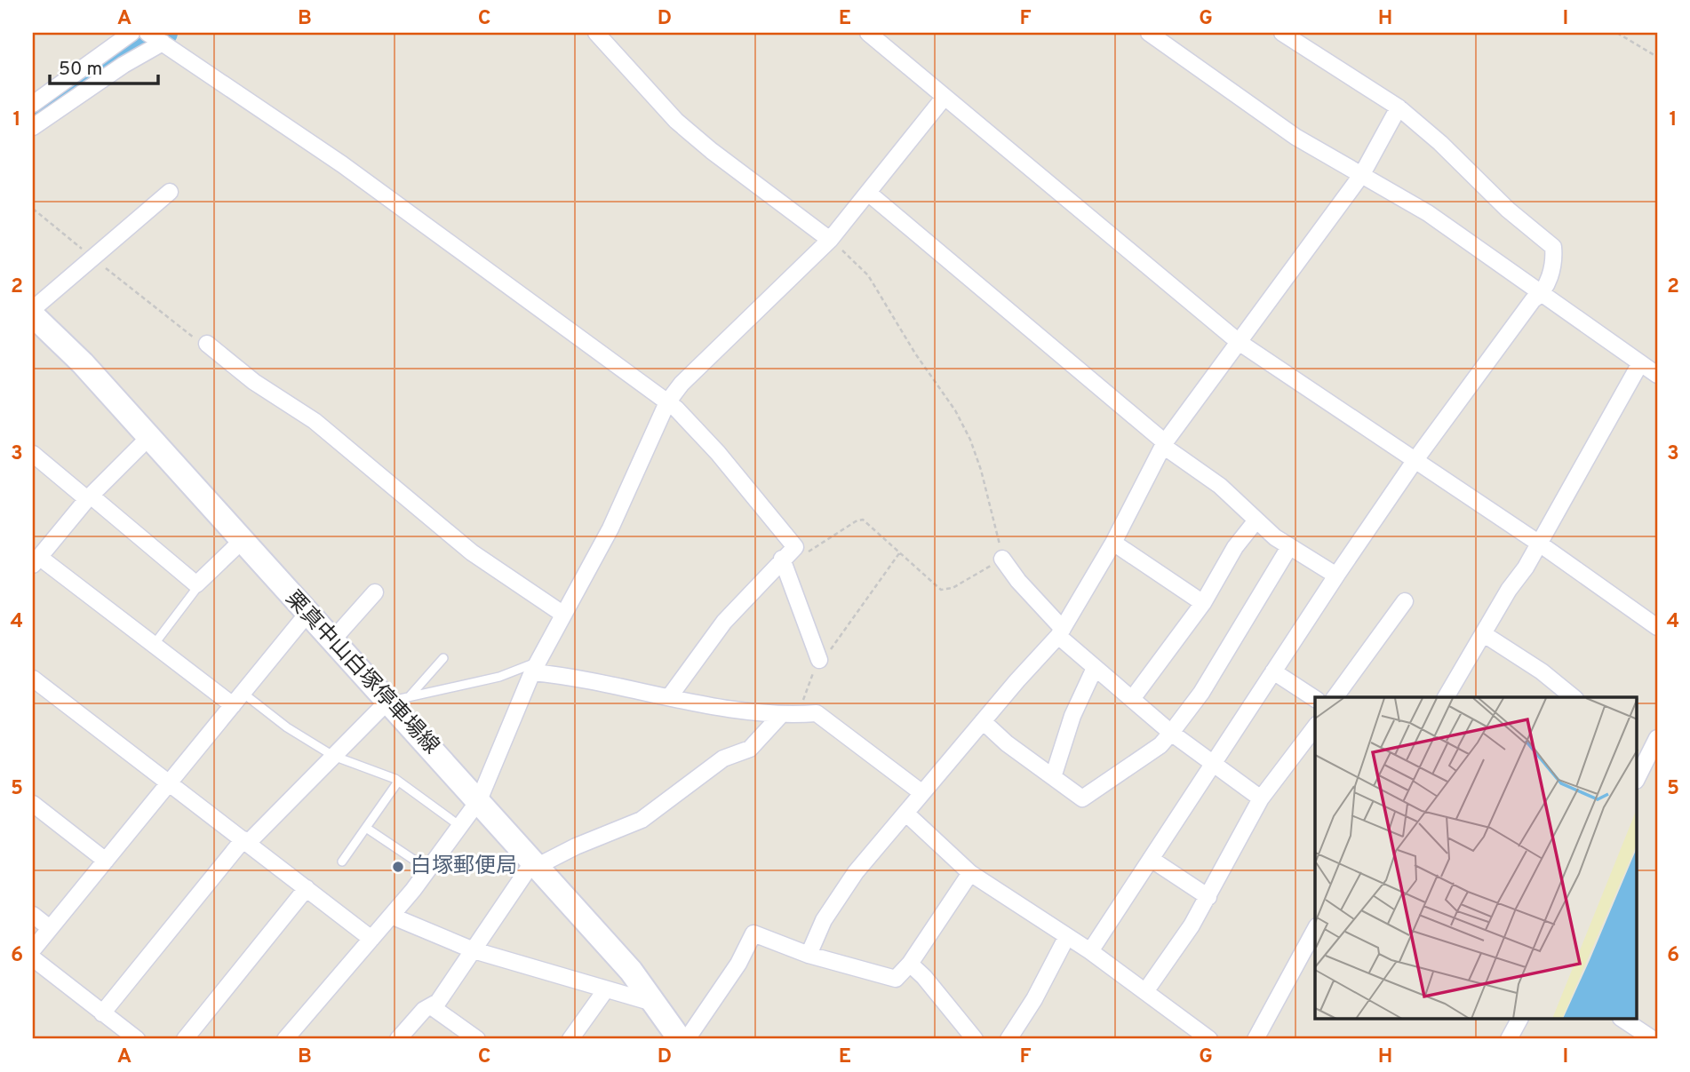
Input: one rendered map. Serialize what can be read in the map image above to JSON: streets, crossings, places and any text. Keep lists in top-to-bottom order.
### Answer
{
  "streets": {
    "main road": ["栗真中山白塚停車場線"]
  },
  "places": ["白塚郵便局"],
  "scale_bar": "50 m",
  "grid": {
    "columns": [
      "A",
      "B",
      "C",
      "D",
      "E",
      "F",
      "G",
      "H",
      "I"
    ],
    "rows": [
      "1",
      "2",
      "3",
      "4",
      "5",
      "6"
    ]
  }
}
